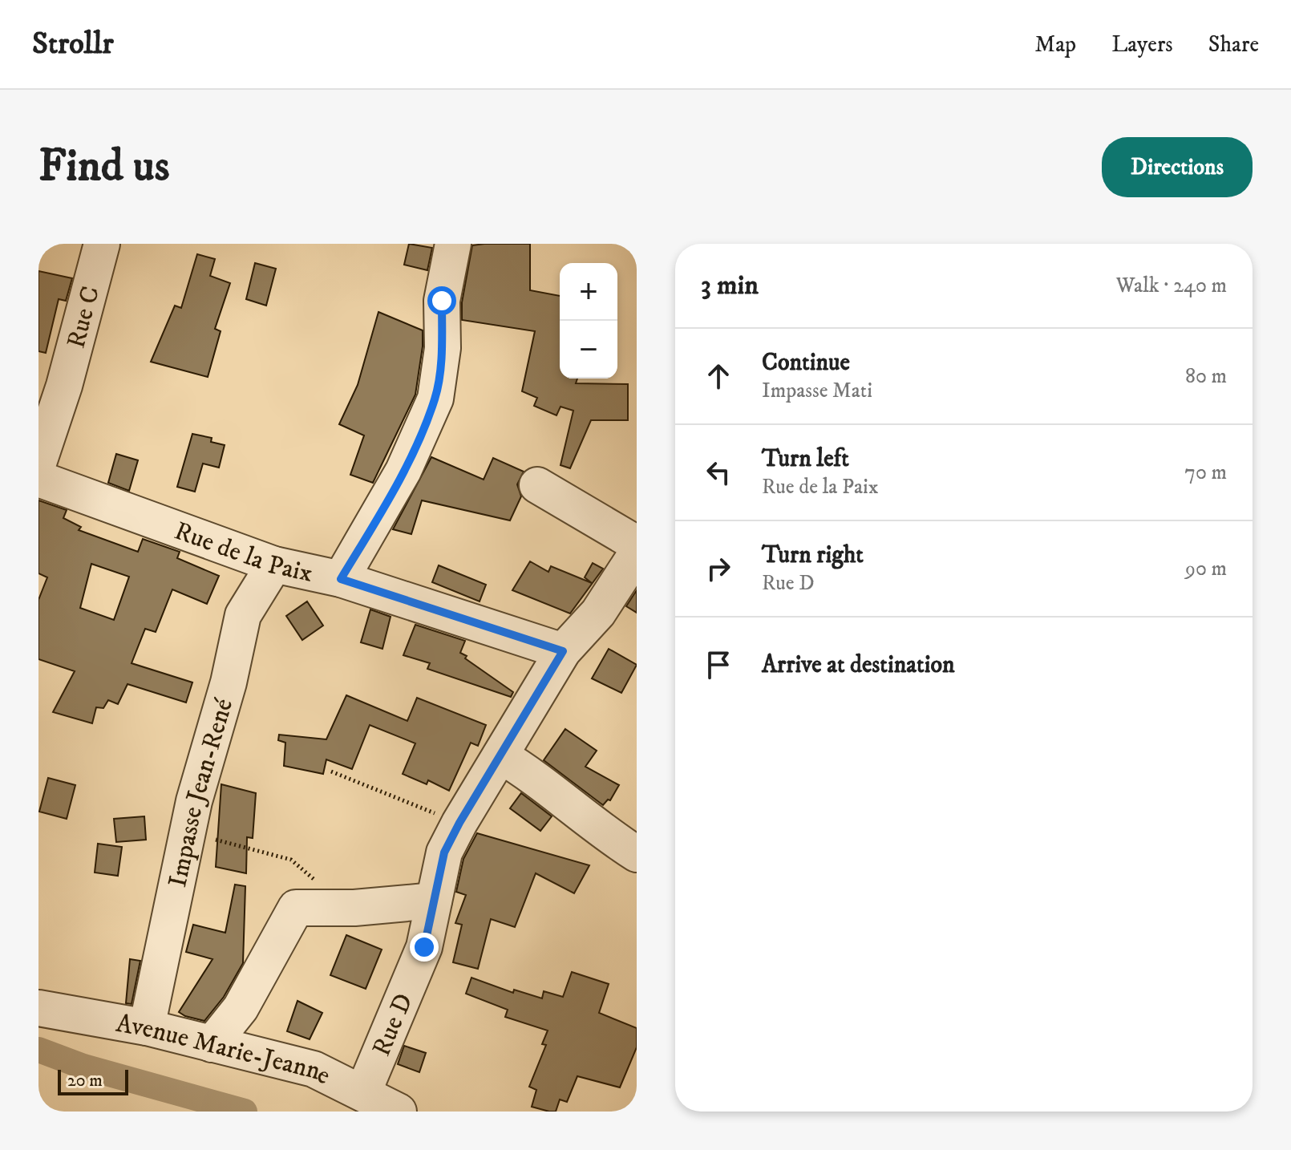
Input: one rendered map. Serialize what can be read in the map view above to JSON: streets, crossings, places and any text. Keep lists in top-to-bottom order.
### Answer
{
  "streets": {
    "street": [
      "Rue C",
      "Rue de la Paix",
      "Impasse Jean-René",
      "Rue D",
      "Avenue Marie-Jeanne"
    ]
  },
  "crossings": [
    ["Rue de la Paix", "Impasse Jean-René"],
    ["Rue de la Paix", "Rue D"],
    ["Impasse Jean-René", "Avenue Marie-Jeanne"],
    ["Rue D", "Avenue Marie-Jeanne"]
  ],
  "scale_bar": "20 m",
  "page": {
    "header": "Strollr",
    "nav": ["Map", "Layers", "Share"],
    "buttons": "Directions",
    "title": "Find us",
    "heading": ["3 min", "Walk · 240 m"],
    "map_buttons": ["+", "−"],
    "list": [
      ["Continue", "Impasse Mati", "80 m"],
      ["Turn left", "Rue de la Paix", "70 m"],
      ["Turn right", "Rue D", "90 m"],
      "Arrive at destination"
    ],
    "scale": "20 m"
  }
}
